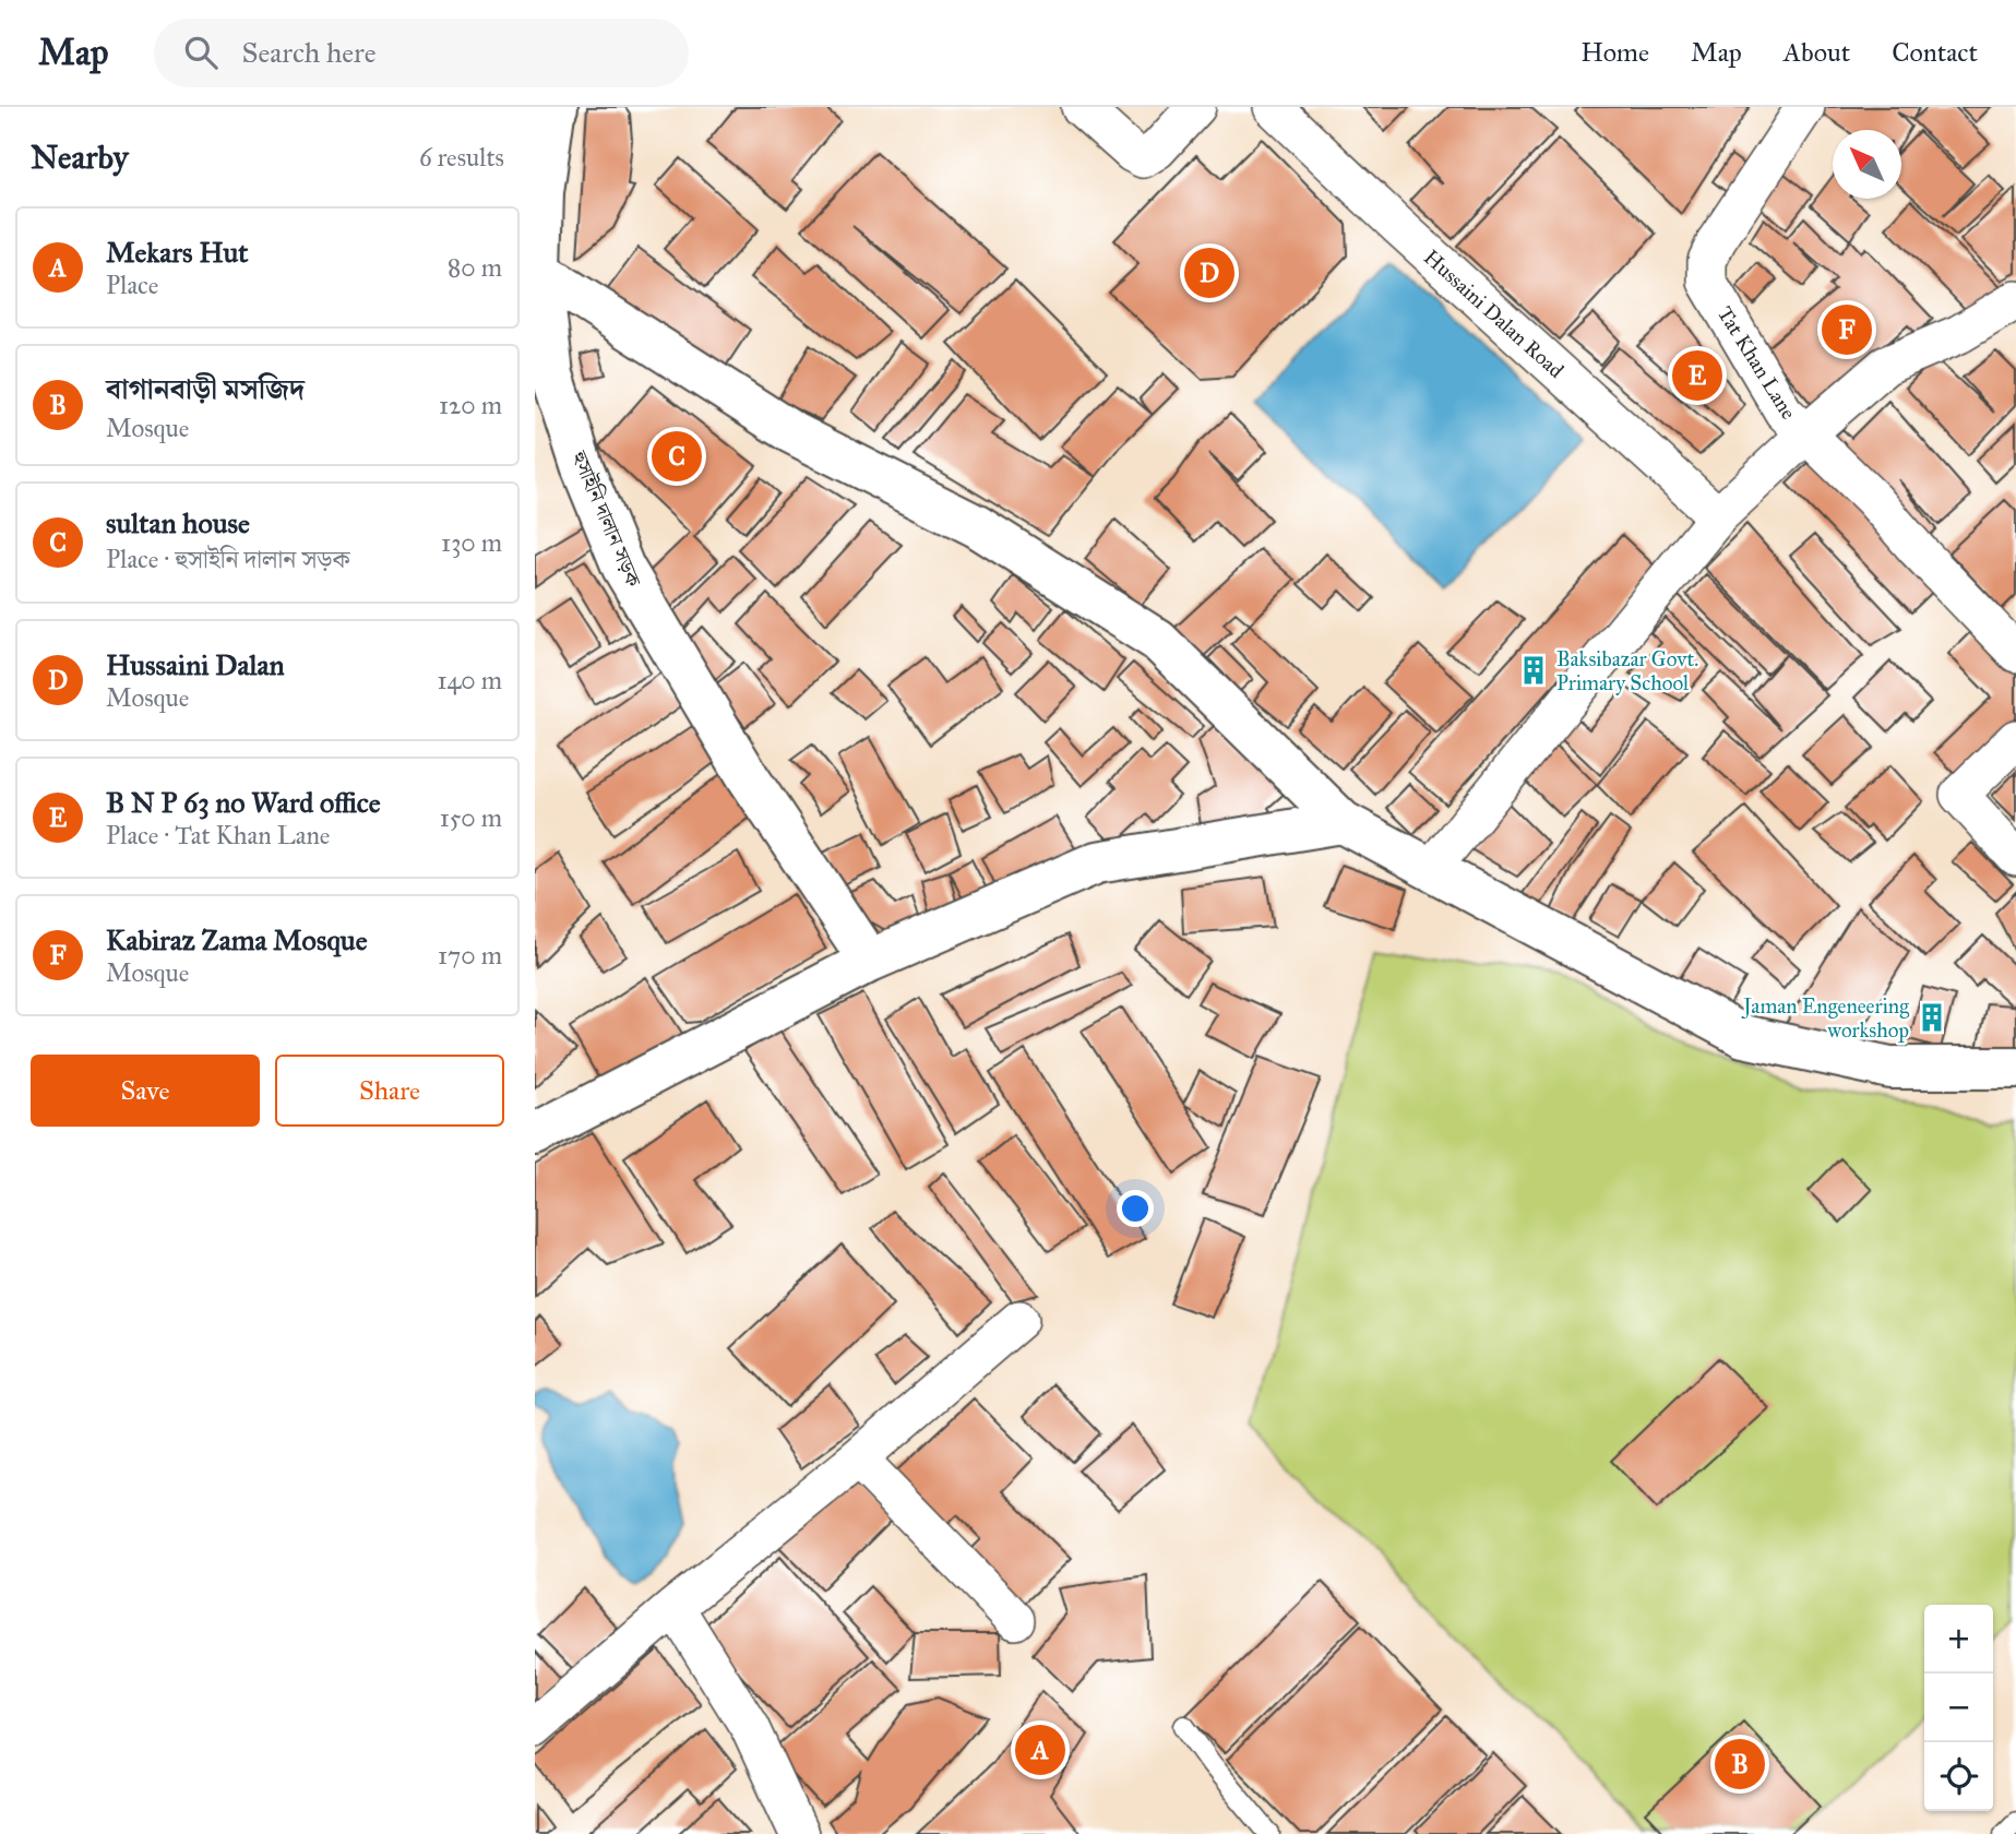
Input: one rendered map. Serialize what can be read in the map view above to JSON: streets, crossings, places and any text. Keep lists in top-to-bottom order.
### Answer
{
  "streets": {
    "street": ["Hussaini Dalan Road", "Tat Khan Lane", "হুসাইনি দালান সড়ক"]
  },
  "places": {
    "building": ["Baksibazar Govt. Primary School", "Jaman Engeneering workshop"]
  },
  "north": "top left",
  "page": {
    "header": "Map",
    "search": "Search here",
    "nav": [
      "Home",
      "Map",
      "About",
      "Contact"
    ],
    "heading": ["Nearby", "6 results"],
    "list": [
      {
        "mark": "A",
        "name": "Mekars Hut",
        "note": "Place",
        "value": "80 m"
      },
      {
        "mark": "B",
        "name": "বাগানবাড়ী মসজিদ",
        "note": "Mosque",
        "value": "120 m"
      },
      {
        "mark": "C",
        "name": "sultan house",
        "note": "Place · হুসাইনি দালান সড়ক",
        "value": "130 m"
      },
      {
        "mark": "D",
        "name": "Hussaini Dalan",
        "note": "Mosque",
        "value": "140 m"
      },
      {
        "mark": "E",
        "name": "B N P 63 no Ward office",
        "note": "Place · Tat Khan Lane",
        "value": "150 m"
      },
      {
        "mark": "F",
        "name": "Kabiraz Zama Mosque",
        "note": "Mosque",
        "value": "170 m"
      }
    ],
    "pins": [
      "D",
      "F",
      "E",
      "C",
      "A",
      "B"
    ],
    "buttons": ["Save", "Share"],
    "map_buttons": ["+", "−"]
  }
}
